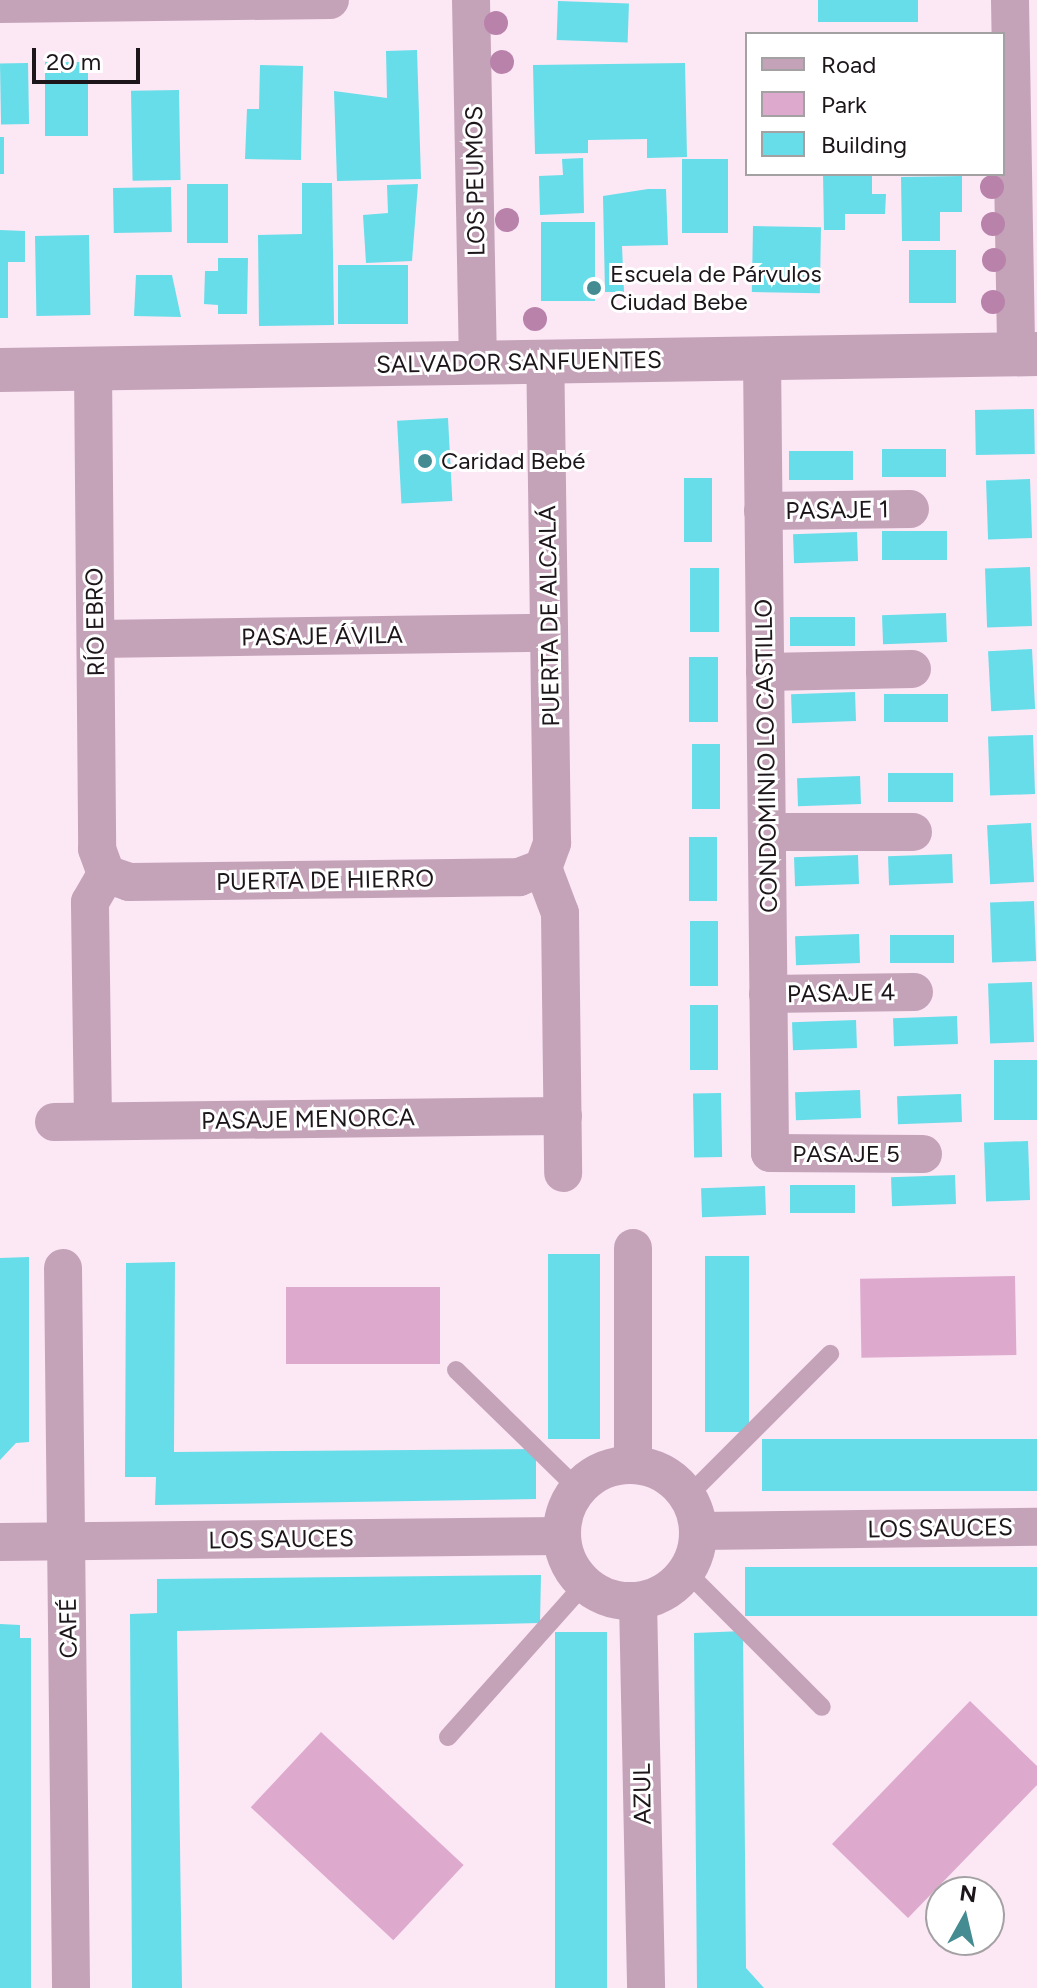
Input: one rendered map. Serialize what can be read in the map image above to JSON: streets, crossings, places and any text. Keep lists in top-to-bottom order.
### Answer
{
  "streets": {
    "street": [
      "LOS PEUMOS",
      "SALVADOR SANFUENTES",
      "PASAJE 1",
      "PUERTA DE ALCALÁ",
      "RÍO EBRO",
      "PASAJE ÁVILA",
      "CONDOMINIO LO CASTILLO",
      "PUERTA DE HIERRO",
      "PASAJE 4",
      "PASAJE MENORCA",
      "PASAJE 5",
      "LOS SAUCES",
      "CAFÉ",
      "AZUL"
    ]
  },
  "crossings": [
    ["LOS PEUMOS", "SALVADOR SANFUENTES"],
    ["SALVADOR SANFUENTES", "PUERTA DE ALCALÁ"],
    ["SALVADOR SANFUENTES", "RÍO EBRO"],
    ["SALVADOR SANFUENTES", "CONDOMINIO LO CASTILLO"],
    ["PASAJE 1", "CONDOMINIO LO CASTILLO"],
    ["PUERTA DE ALCALÁ", "PASAJE ÁVILA"],
    ["PUERTA DE ALCALÁ", "PUERTA DE HIERRO"],
    ["RÍO EBRO", "PASAJE ÁVILA"],
    ["RÍO EBRO", "PUERTA DE HIERRO"],
    ["CONDOMINIO LO CASTILLO", "PASAJE 4"],
    ["CONDOMINIO LO CASTILLO", "PASAJE 5"],
    ["LOS SAUCES", "CAFÉ"],
    ["LOS SAUCES", "AZUL"]
  ],
  "places": ["Escuela de Párvulos Ciudad Bebe", "Caridad Bebé"],
  "legend": ["Road", "Park", "Building"],
  "scale_bar": "20 m",
  "north": "top"
}
